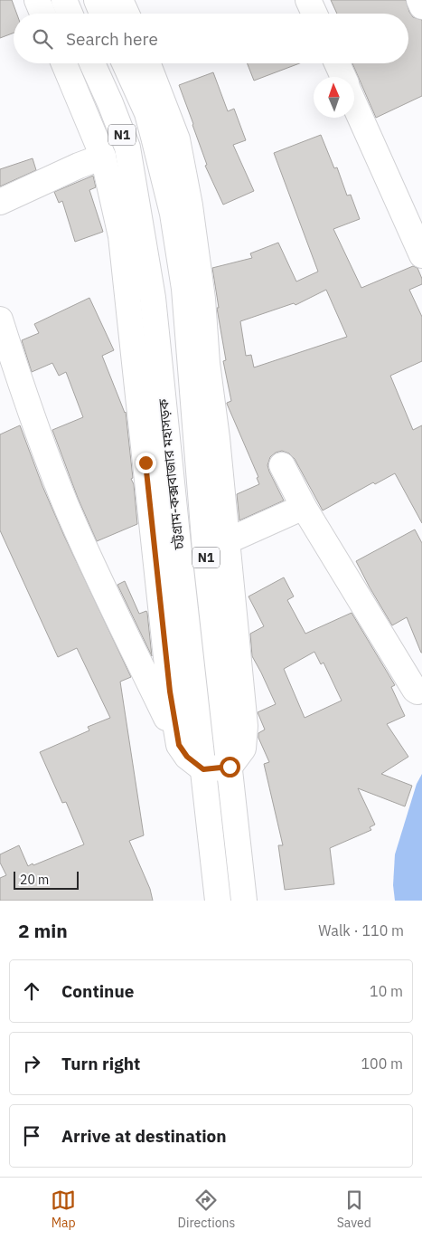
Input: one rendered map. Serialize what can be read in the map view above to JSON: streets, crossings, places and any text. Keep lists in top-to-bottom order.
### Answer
{
  "streets": {
    "main road": ["N1", "চট্টগ্রাম-কক্সবাজার মহাসড়ক"]
  },
  "scale_bar": "20 m",
  "north": "top",
  "page": {
    "search": "Search here",
    "scale": "20 m",
    "heading": ["2 min", "Walk · 110 m"],
    "list": [
      ["Continue", "10 m"],
      ["Turn right", "100 m"],
      "Arrive at destination"
    ],
    "nav": ["Map", "Directions", "Saved"]
  }
}
